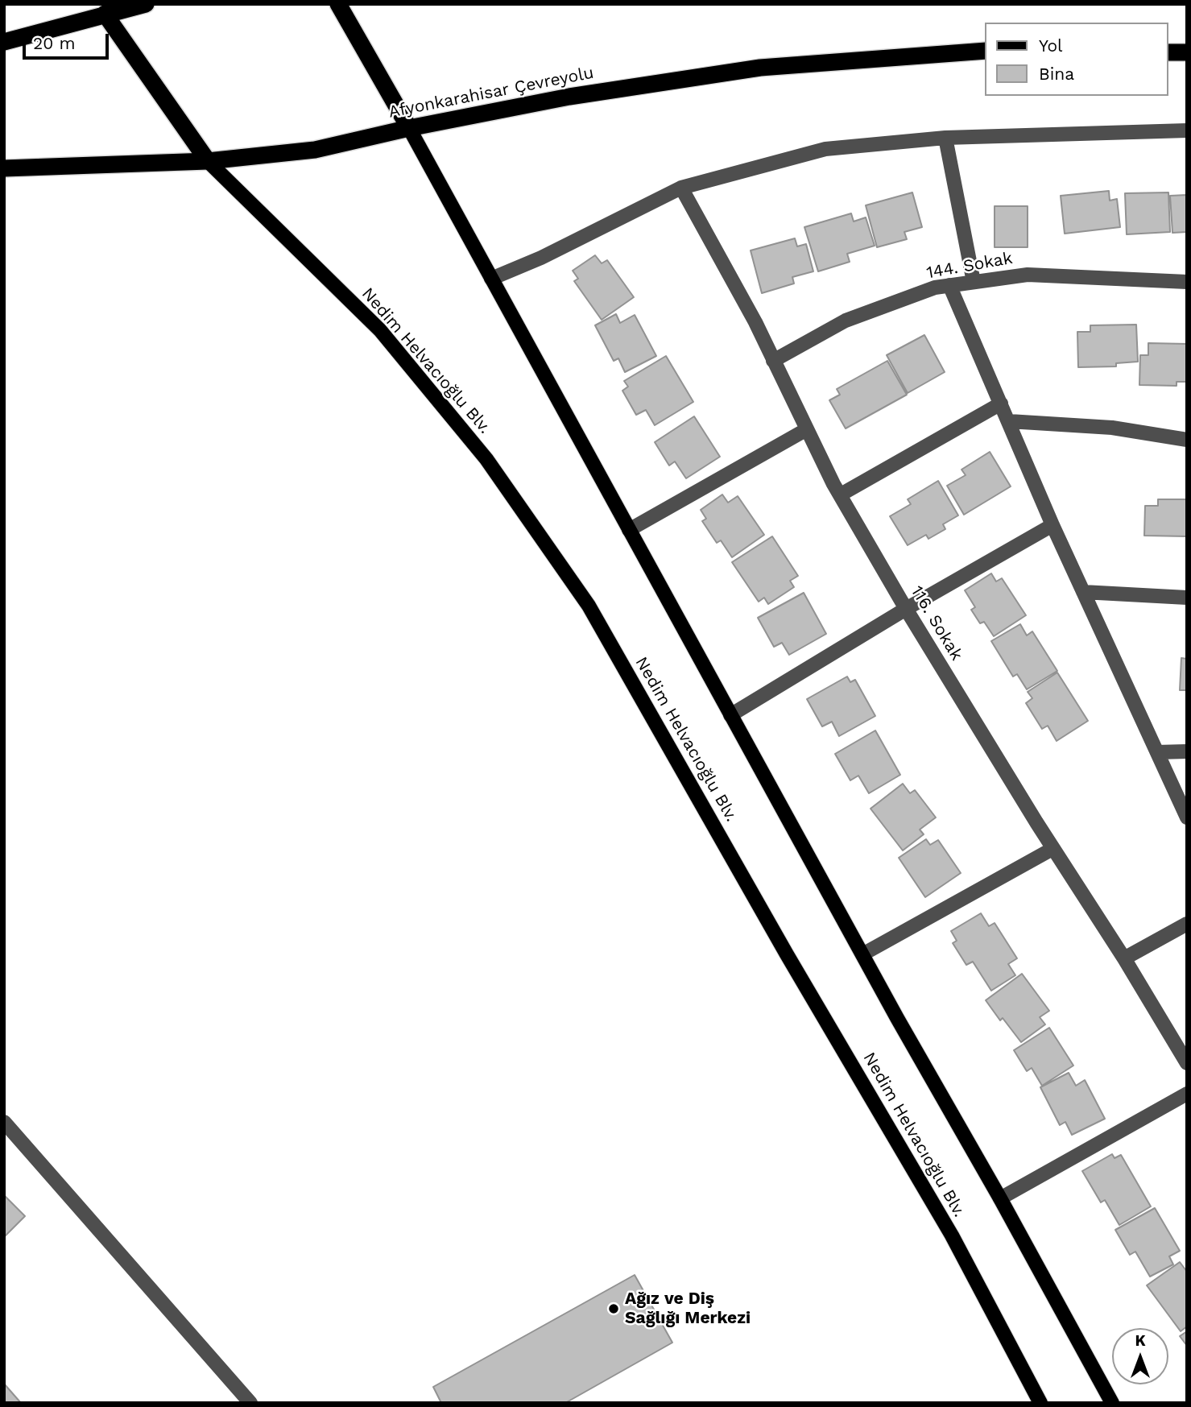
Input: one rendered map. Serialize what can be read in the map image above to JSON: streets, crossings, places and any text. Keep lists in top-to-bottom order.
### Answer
{
  "streets": {
    "highway": ["Afyonkarahisar Çevreyolu"],
    "main road": ["Nedim Helvacıoğlu Blv."],
    "street": ["144. Sokak", "116. Sokak"]
  },
  "crossings": [
    ["Afyonkarahisar Çevreyolu", "Nedim Helvacıoğlu Blv."],
    ["144. Sokak", "116. Sokak"]
  ],
  "places": ["Ağız ve Diş Sağlığı Merkezi"],
  "legend": ["Yol", "Bina"],
  "scale_bar": "20 m",
  "north": "top"
}
